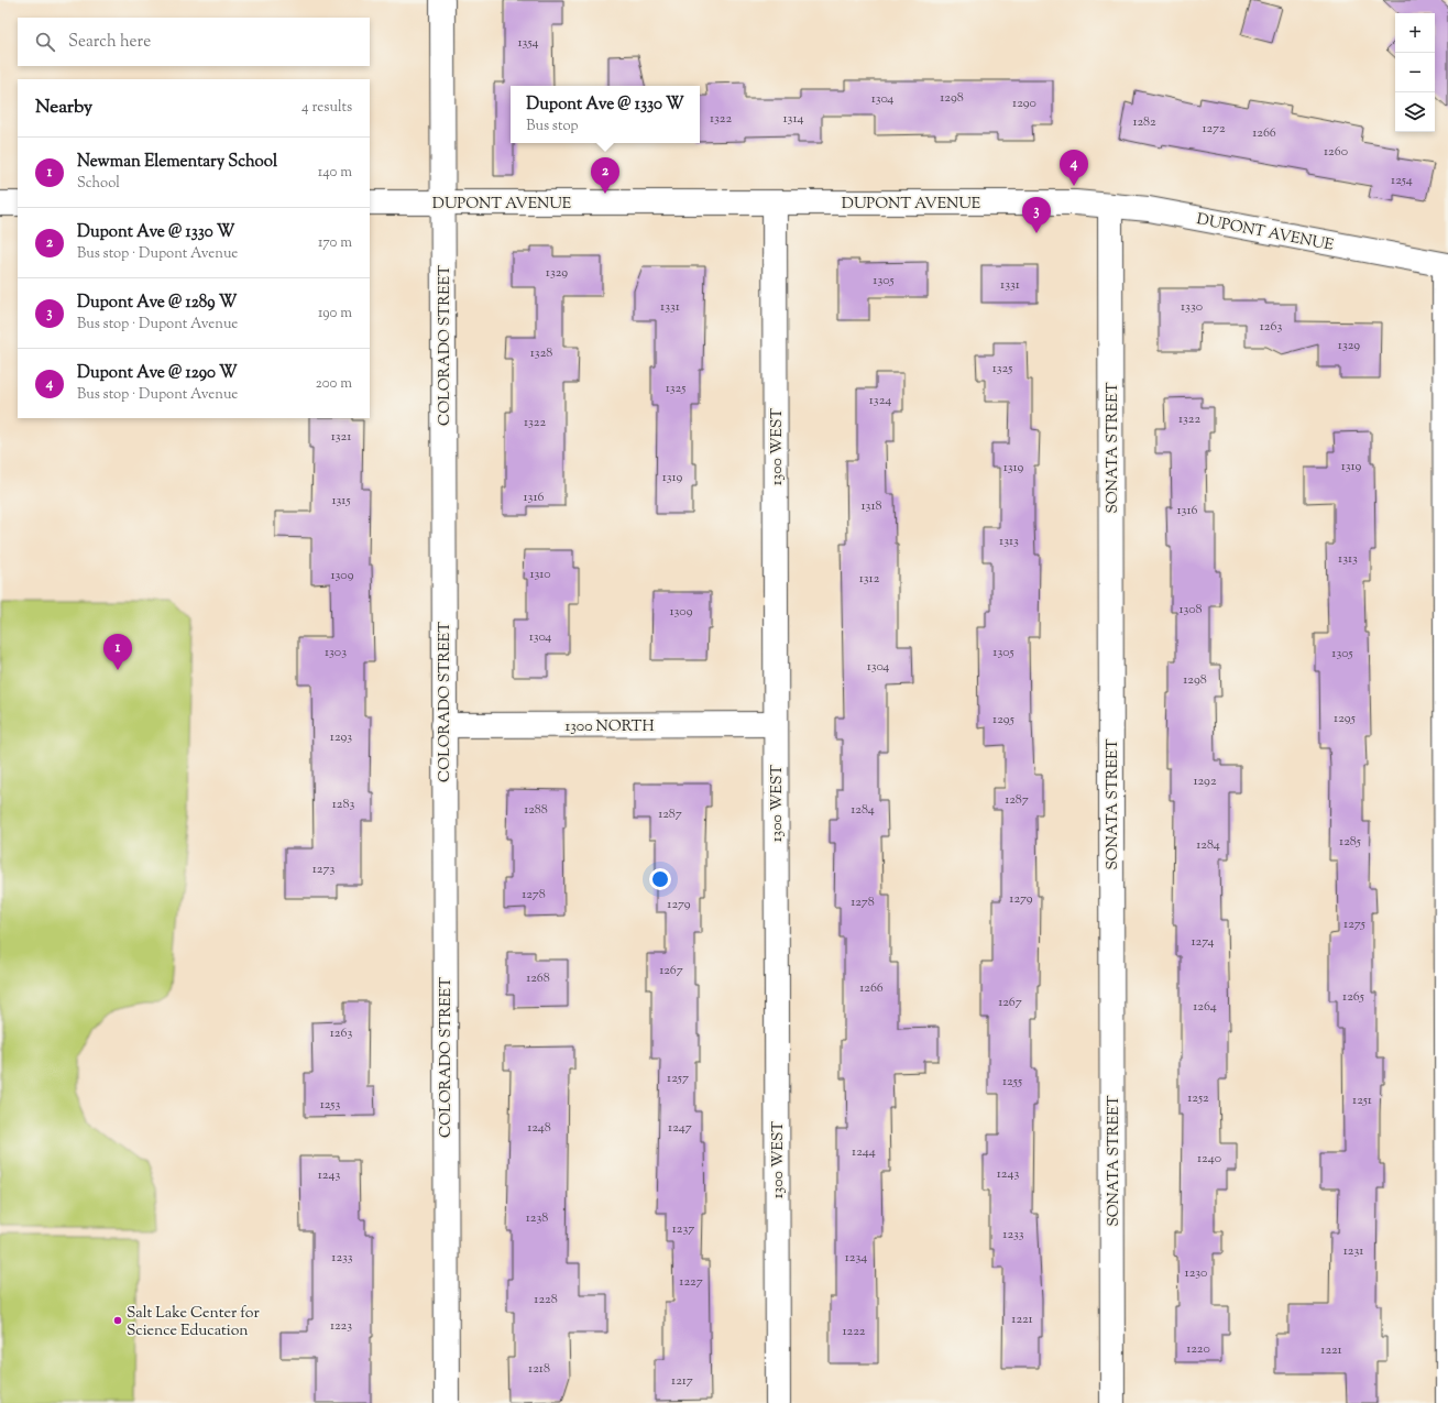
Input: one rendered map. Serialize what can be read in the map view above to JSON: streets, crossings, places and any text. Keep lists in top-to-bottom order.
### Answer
{
  "streets": {
    "street": [
      "DUPONT AVENUE",
      "COLORADO STREET",
      "1300 WEST",
      "SONATA STREET",
      "1300 NORTH"
    ]
  },
  "crossings": [
    ["DUPONT AVENUE", "COLORADO STREET"],
    ["DUPONT AVENUE", "1300 WEST"],
    ["DUPONT AVENUE", "SONATA STREET"],
    ["COLORADO STREET", "1300 NORTH"],
    ["1300 WEST", "1300 NORTH"]
  ],
  "places": ["Salt Lake Center for Science Education"],
  "house_numbers": [
    "1354",
    "1298",
    "1304",
    "1290",
    "1322",
    "1314",
    "1282",
    "1272",
    "1266",
    "1260",
    "1254",
    "1329",
    "1305",
    "1331",
    "1331",
    "1330",
    "1263",
    "1329",
    "1328",
    "1325",
    "1325",
    "1324",
    "1322",
    "1322",
    "1321",
    "1319",
    "1319",
    "1319",
    "1316",
    "1315",
    "1318",
    "1316",
    "1313",
    "1313",
    "1310",
    "1309",
    "1312",
    "1308",
    "1309",
    "1304",
    "1303",
    "1305",
    "1305",
    "1304",
    "1298",
    "1295",
    "1295",
    "1293",
    "1292",
    "1287",
    "1283",
    "1288",
    "1284",
    "1287",
    "1285",
    "1284",
    "1273",
    "1278",
    "1279",
    "1278",
    "1279",
    "1275",
    "1274",
    "1267",
    "1268",
    "1266",
    "1265",
    "1267",
    "1264",
    "1263",
    "1257",
    "1255",
    "1252",
    "1251",
    "1253",
    "1248",
    "1247",
    "1244",
    "1240",
    "1243",
    "1243",
    "1238",
    "1237",
    "1233",
    "1231",
    "1233",
    "1234",
    "1230",
    "1227",
    "1228",
    "1221",
    "1223",
    "1222",
    "1220",
    "1221",
    "1218",
    "1217"
  ],
  "page": {
    "map_buttons": ["+", "−"],
    "search": "Search here",
    "heading": ["Nearby", "4 results"],
    "popup": ["Dupont Ave @ 1330 W", "Bus stop"],
    "list": [
      {
        "mark": "1",
        "name": "Newman Elementary School",
        "note": "School",
        "value": "140 m"
      },
      {
        "mark": "2",
        "name": "Dupont Ave @ 1330 W",
        "note": "Bus stop · Dupont Avenue",
        "value": "170 m"
      },
      {
        "mark": "3",
        "name": "Dupont Ave @ 1289 W",
        "note": "Bus stop · Dupont Avenue",
        "value": "190 m"
      },
      {
        "mark": "4",
        "name": "Dupont Ave @ 1290 W",
        "note": "Bus stop · Dupont Avenue",
        "value": "200 m"
      }
    ],
    "pins": [
      "4",
      "2",
      "3",
      "1"
    ]
  }
}
